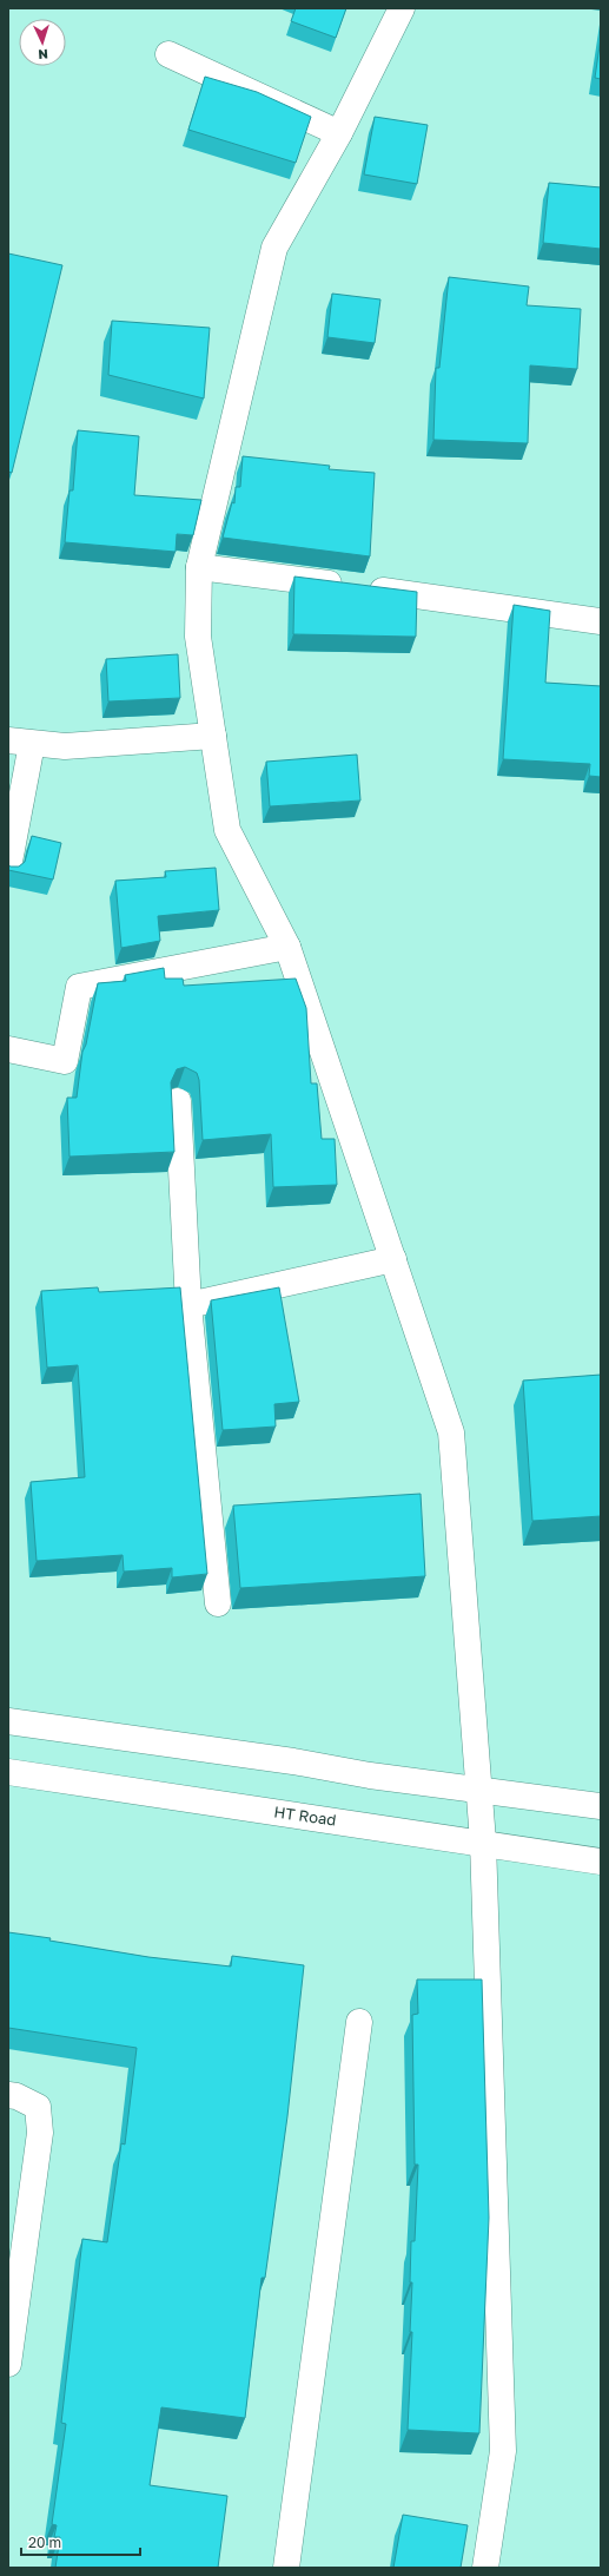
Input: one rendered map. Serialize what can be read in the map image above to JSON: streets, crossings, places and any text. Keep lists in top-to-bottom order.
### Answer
{
  "streets": {
    "street": ["HT Road"]
  },
  "scale_bar": "20 m",
  "north": "bottom"
}
